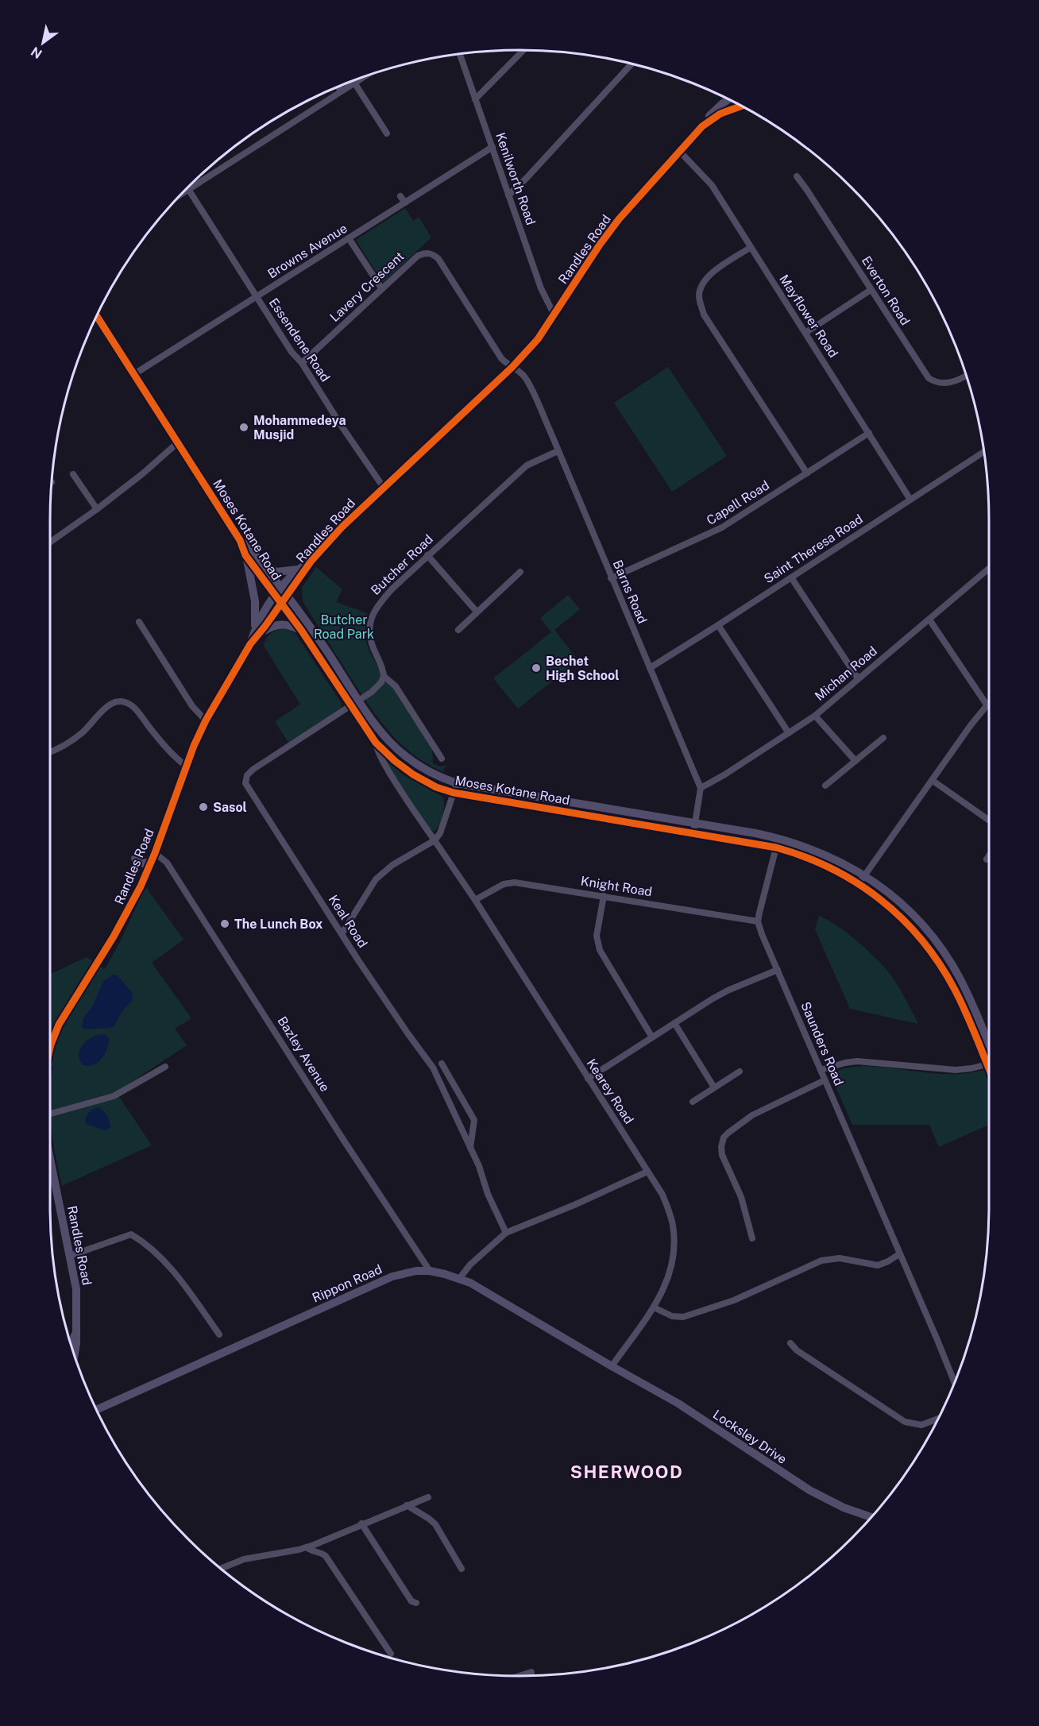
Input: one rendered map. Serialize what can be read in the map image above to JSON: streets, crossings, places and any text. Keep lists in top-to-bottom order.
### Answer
{
  "streets": {
    "street": [
      "Kenilworth Road",
      "Randles Road",
      "Browns Avenue",
      "Lavery Crescent",
      "Everton Road",
      "Mayflower Road",
      "Essendene Road",
      "Capell Road",
      "Moses Kotane Road",
      "Saint Theresa Road",
      "Butcher Road",
      "Barns Road",
      "Michan Road",
      "Knight Road",
      "Keal Road",
      "Saunders Road",
      "Bazley Avenue",
      "Kearey Road",
      "Rippon Road",
      "Locksley Drive"
    ]
  },
  "crossings": [
    ["Kenilworth Road", "Randles Road"],
    ["Kenilworth Road", "Browns Avenue"],
    ["Randles Road", "Lavery Crescent"],
    ["Randles Road", "Mayflower Road"],
    ["Randles Road", "Essendene Road"],
    ["Randles Road", "Moses Kotane Road"],
    ["Randles Road", "Barns Road"],
    ["Randles Road", "Bazley Avenue"],
    ["Browns Avenue", "Essendene Road"],
    ["Browns Avenue", "Moses Kotane Road"],
    ["Lavery Crescent", "Essendene Road"],
    ["Lavery Crescent", "Barns Road"],
    ["Mayflower Road", "Capell Road"],
    ["Mayflower Road", "Saint Theresa Road"],
    ["Capell Road", "Barns Road"],
    ["Moses Kotane Road", "Keal Road"],
    ["Moses Kotane Road", "Saunders Road"],
    ["Moses Kotane Road", "Kearey Road"],
    ["Saint Theresa Road", "Barns Road"],
    ["Butcher Road", "Barns Road"],
    ["Butcher Road", "Keal Road"],
    ["Barns Road", "Michan Road"],
    ["Knight Road", "Saunders Road"],
    ["Knight Road", "Kearey Road"],
    ["Bazley Avenue", "Rippon Road"],
    ["Kearey Road", "Rippon Road"],
    ["Kearey Road", "Locksley Drive"],
    ["Rippon Road", "Locksley Drive"]
  ],
  "districts": ["SHERWOOD"],
  "parks": ["Butcher Road Park"],
  "places": [
    "Mohammedeya Musjid",
    "Bechet High School",
    "Sasol",
    "The Lunch Box"
  ],
  "north": "bottom left"
}
